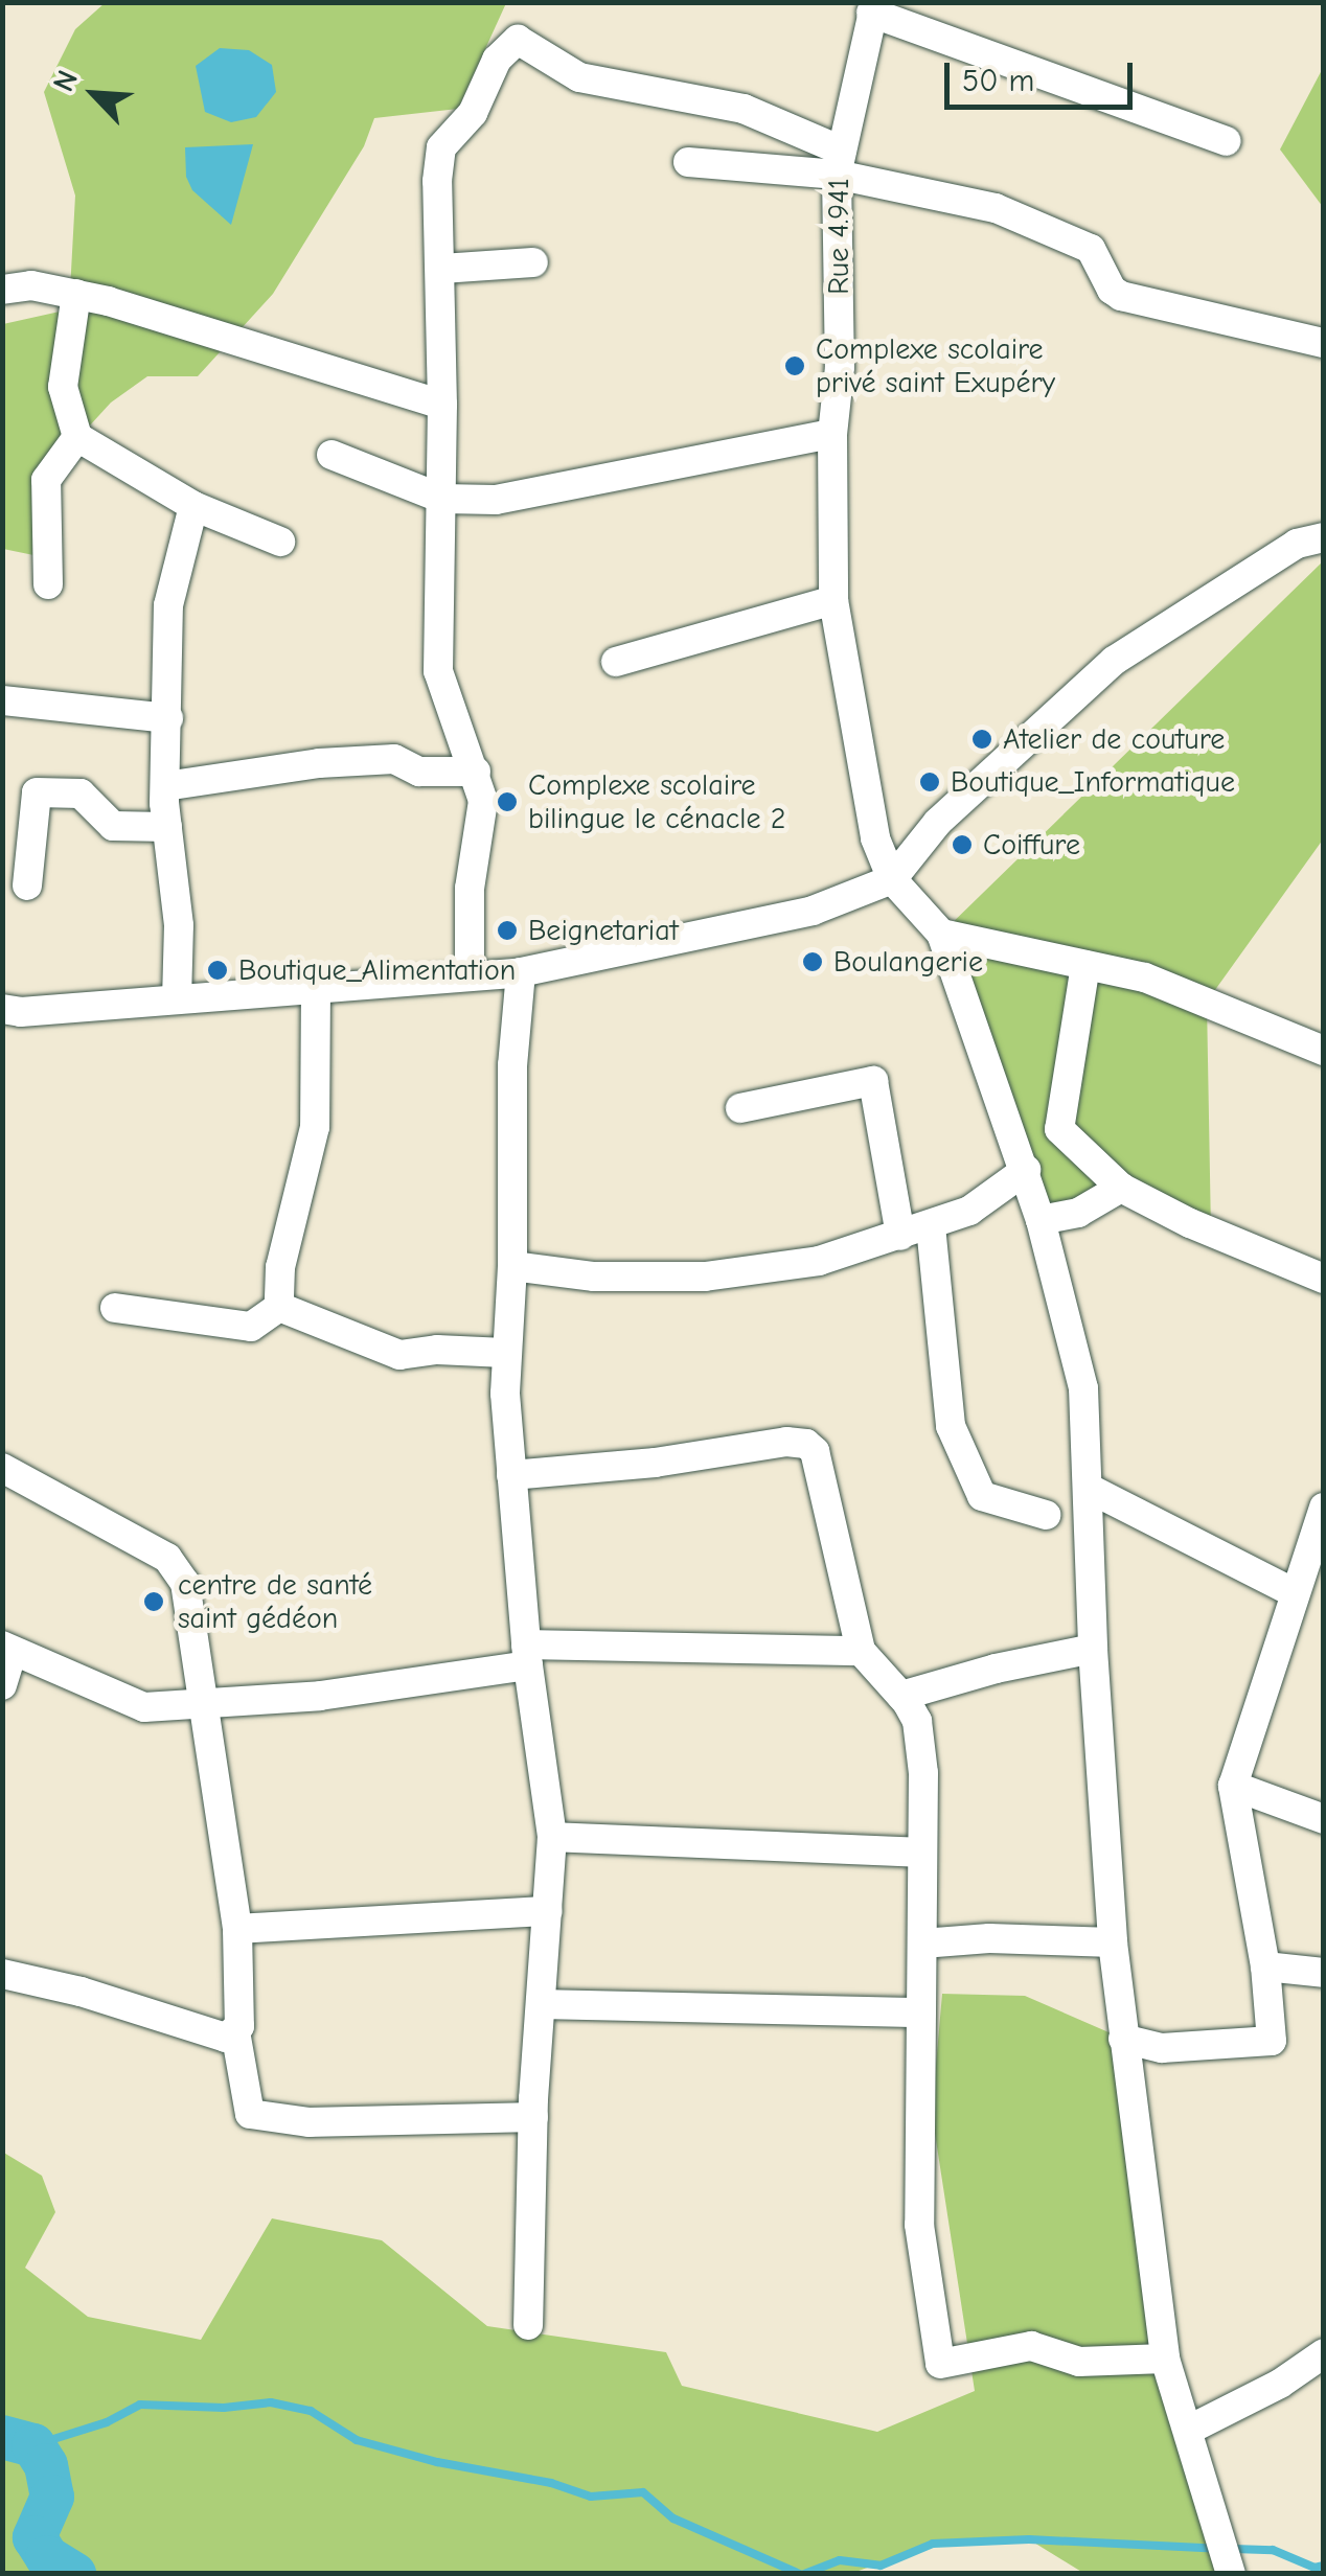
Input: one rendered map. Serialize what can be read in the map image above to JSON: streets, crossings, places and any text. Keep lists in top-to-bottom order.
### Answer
{
  "streets": {
    "street": ["Rue 4.941"]
  },
  "places": [
    "Complexe scolaire privé saint Exupéry",
    "Atelier de couture",
    "Boutique_Informatique",
    "Complexe scolaire bilingue le cénacle 2",
    "Coiffure",
    "Beignetariat",
    "Boulangerie",
    "Boutique_Alimentation",
    "centre de santé saint gédéon"
  ],
  "scale_bar": "50 m",
  "north": "top left"
}
